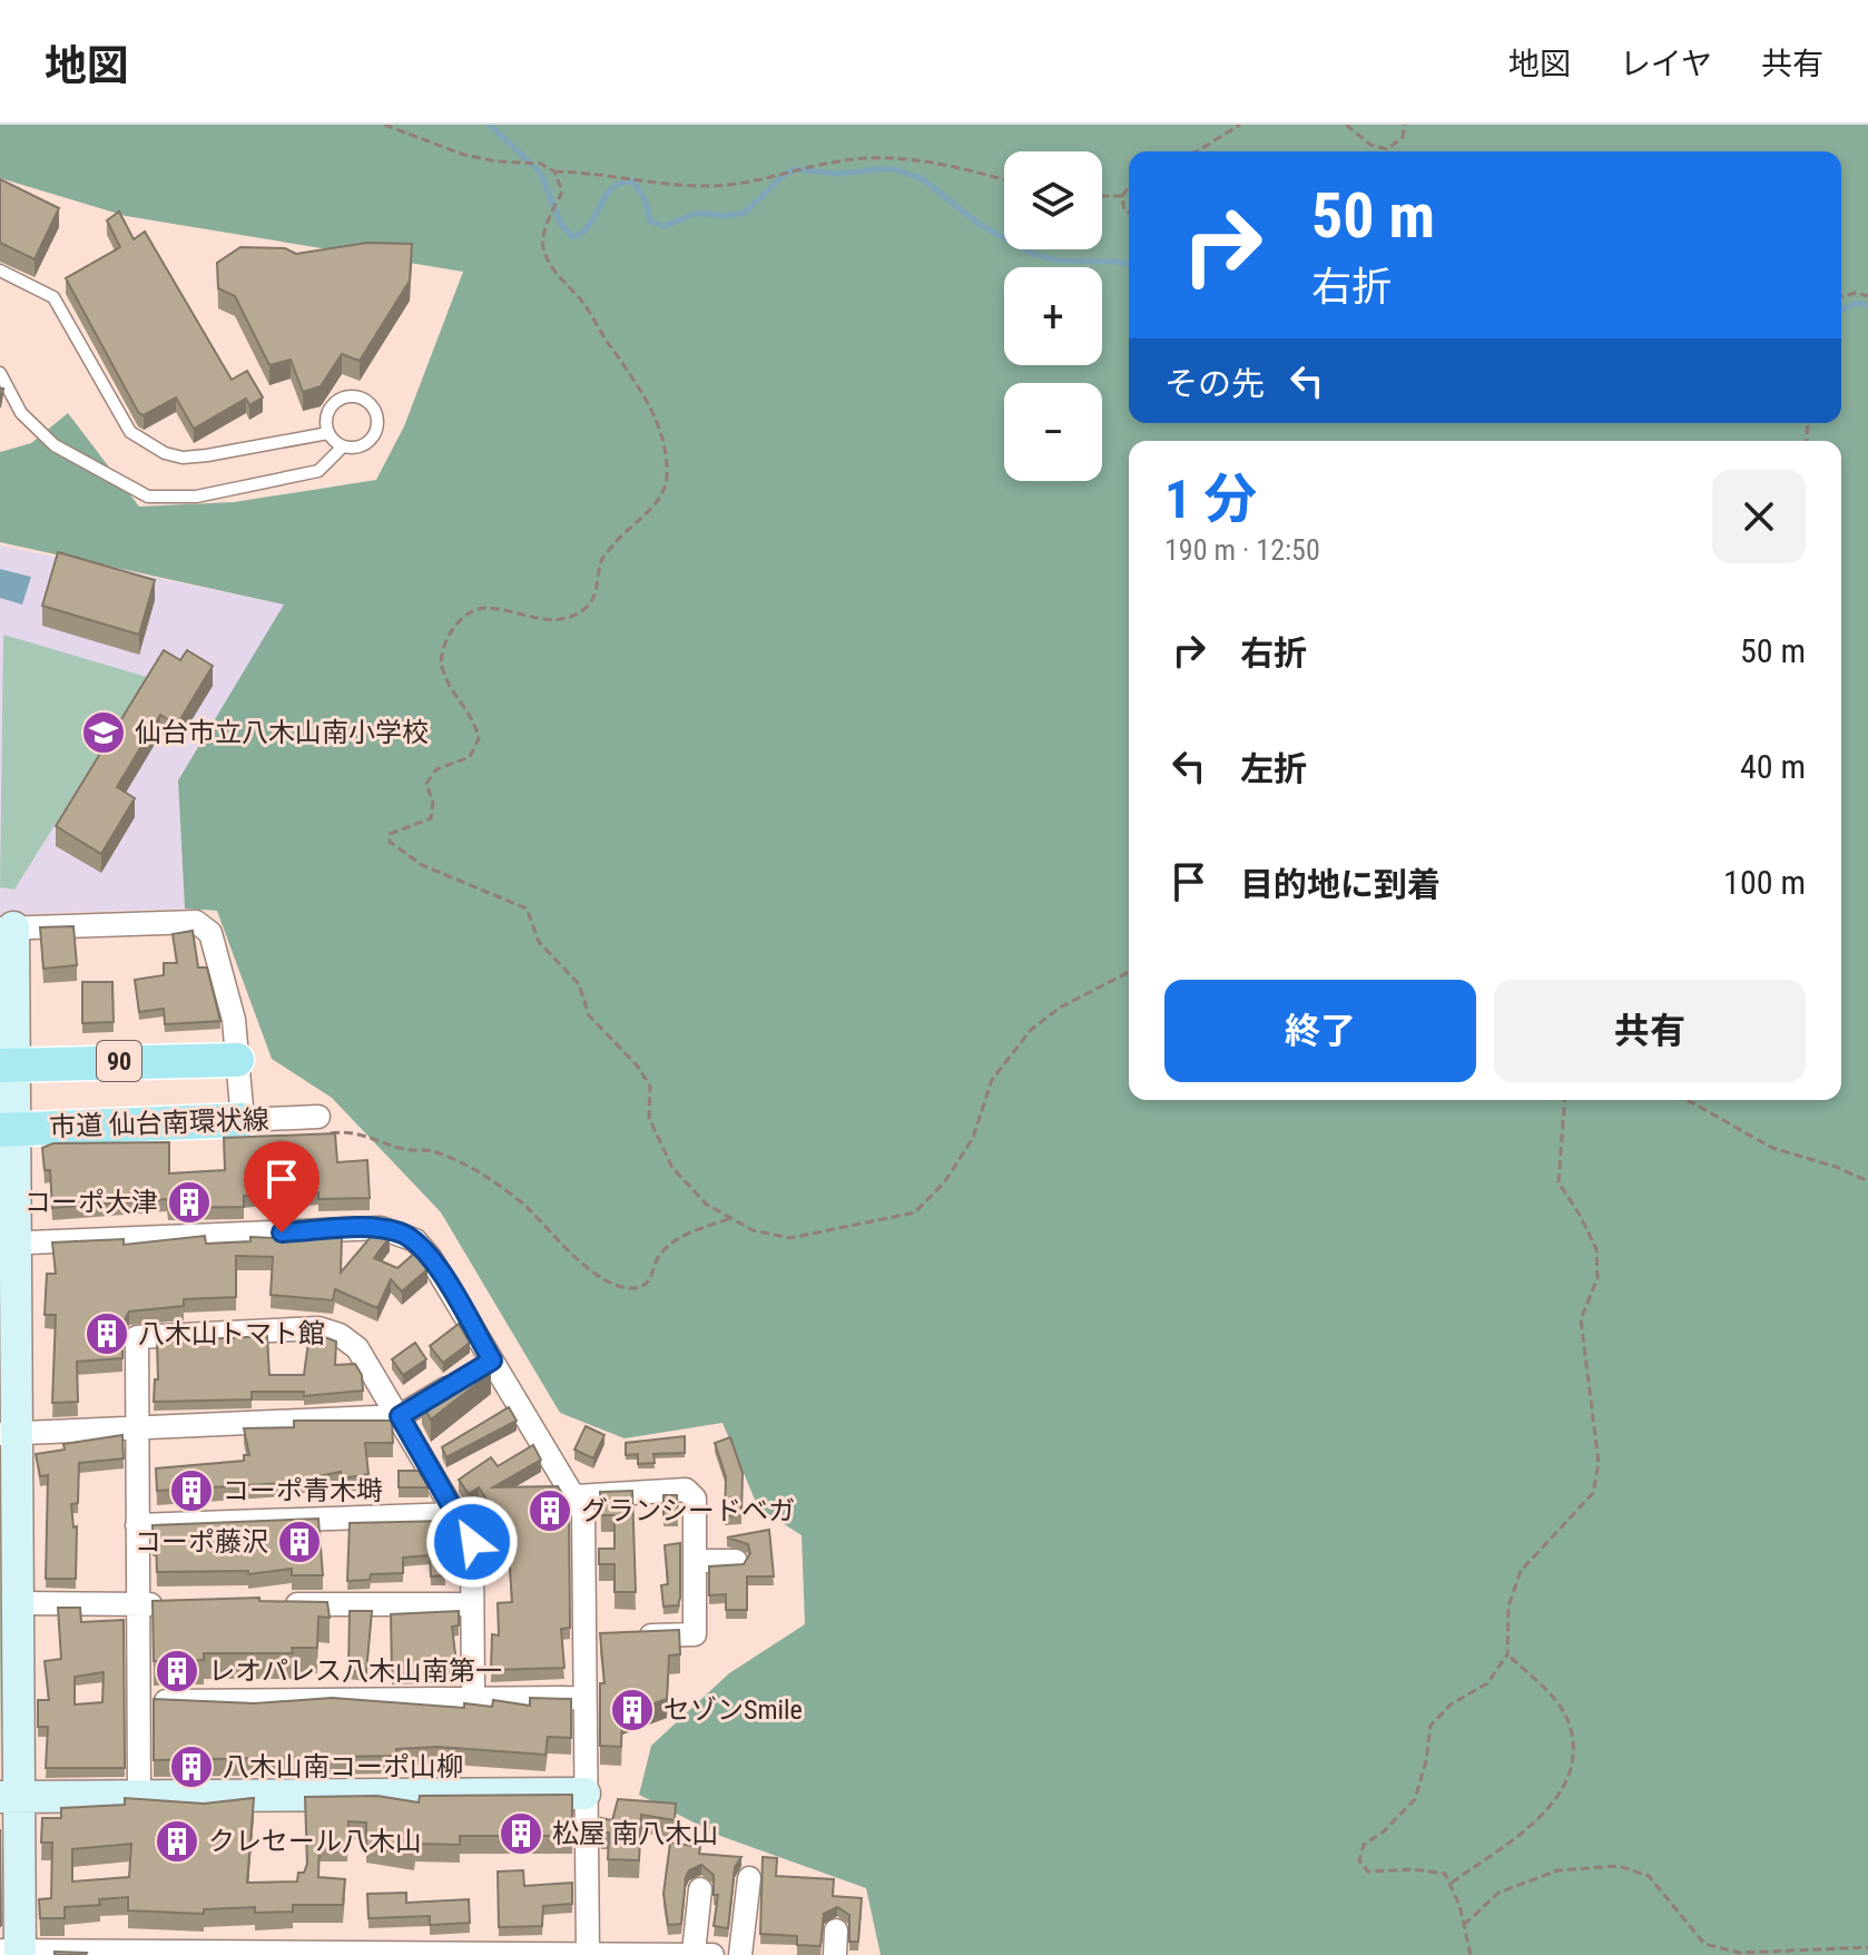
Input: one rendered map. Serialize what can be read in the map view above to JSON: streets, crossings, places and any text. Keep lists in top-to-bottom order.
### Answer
{
  "streets": {
    "main road": ["90", "市道 仙台南環状線"]
  },
  "places": {
    "school or university": ["仙台市立八木山南小学校"],
    "building": [
      "コーポ大津",
      "八木山トマト館",
      "コーポ青木塒",
      "グランシードベガ",
      "コーポ藤沢",
      "レオパレス八木山南第一",
      "セゾンSmile",
      "八木山南コーポ山柳",
      "松屋 南八木山",
      "クレセール八木山"
    ]
  },
  "page": {
    "header": "地図",
    "nav": ["地図", "レイヤ", "共有"],
    "map_buttons": ["+", "−"],
    "turn": ["50 m", "右折"],
    "then": "その先",
    "heading": ["1 分", "190 m · 12:50"],
    "list": [
      {
        "name": "右折",
        "value": "50 m"
      },
      {
        "name": "左折",
        "value": "40 m"
      },
      {
        "name": "目的地に到着",
        "value": "100 m"
      }
    ],
    "buttons": ["終了", "共有"]
  }
}
